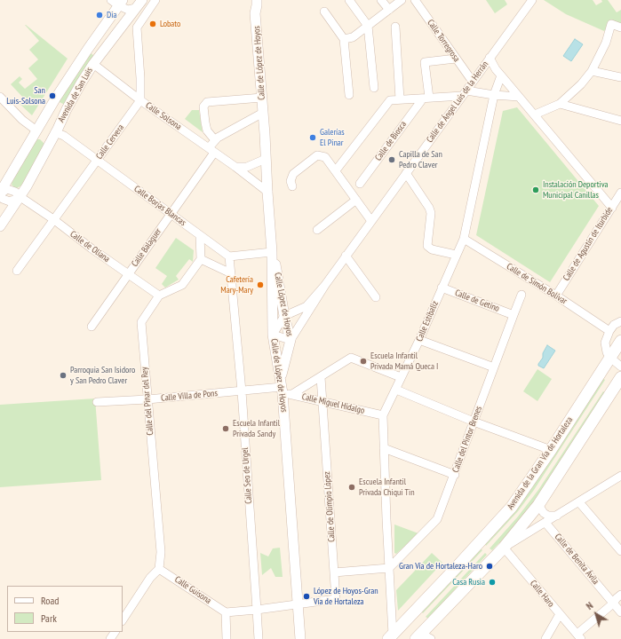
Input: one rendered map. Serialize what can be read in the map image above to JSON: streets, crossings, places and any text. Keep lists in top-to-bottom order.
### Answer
{
  "streets": {
    "main road": ["Avenida de la Gran Vía de Hortaleza"],
    "street": [
      "Calle Torregrosa",
      "Calle de López de Hoyos",
      "Avenida de San Luis",
      "Calle de Ángel Luis de la Herrán",
      "Calle Solsona",
      "Calle de Biosca",
      "Calle Cervera",
      "Calle Borjas Blancas",
      "Calle de Agustín de Iturbide",
      "Calle de Oliana",
      "Calle Balaguer",
      "Calle de Simón Bolívar",
      "Calle de Getino",
      "Calle López de Hoyos",
      "Calle Estíbaliz",
      "Calle Villa de Pons",
      "Calle del Pinar del Rey",
      "Calle Miguel Hidalgo",
      "Calle del Pintor Brenes",
      "Calle Seo de Urgel",
      "Calle de Olimpio López",
      "Calle de Benita Ávila",
      "Calle Guisona",
      "Calle Haro"
    ]
  },
  "crossings": [
    ["Calle Torregrosa", "Calle de Ángel Luis de la Herrán"],
    ["Calle de López de Hoyos", "Calle Solsona"],
    ["Calle de López de Hoyos", "Calle Balaguer"],
    ["Calle de López de Hoyos", "Calle López de Hoyos"],
    ["Calle de López de Hoyos", "Calle Villa de Pons"],
    ["Calle de López de Hoyos", "Calle Miguel Hidalgo"],
    ["Calle de López de Hoyos", "Calle de Olimpio López"],
    ["Avenida de San Luis", "Calle Solsona"],
    ["Avenida de San Luis", "Calle Borjas Blancas"],
    ["Avenida de San Luis", "Calle de Oliana"],
    ["Calle de Ángel Luis de la Herrán", "Calle López de Hoyos"],
    ["Calle Solsona", "Calle Cervera"],
    ["Calle Solsona", "Calle Balaguer"],
    ["Calle Cervera", "Calle Borjas Blancas"],
    ["Calle Cervera", "Calle de Oliana"],
    ["Calle Borjas Blancas", "Calle Balaguer"],
    ["Calle Borjas Blancas", "Calle Seo de Urgel"],
    ["Calle de Agustín de Iturbide", "Calle de Simón Bolívar"],
    ["Calle de Oliana", "Calle Balaguer"],
    ["Calle de Oliana", "Calle del Pinar del Rey"],
    ["Calle de Simón Bolívar", "Calle Estíbaliz"],
    ["Calle de Getino", "Calle Estíbaliz"],
    ["Calle de Getino", "Calle del Pintor Brenes"],
    ["Calle López de Hoyos", "Calle Villa de Pons"],
    ["Calle López de Hoyos", "Calle Miguel Hidalgo"],
    ["Calle Estíbaliz", "Calle Miguel Hidalgo"],
    ["Calle Estíbaliz", "Calle del Pintor Brenes"],
    ["Calle Estíbaliz", "Avenida de la Gran Vía de Hortaleza"],
    ["Calle Villa de Pons", "Calle del Pinar del Rey"],
    ["Calle Villa de Pons", "Calle Miguel Hidalgo"],
    ["Calle Villa de Pons", "Calle Seo de Urgel"],
    ["Calle del Pinar del Rey", "Calle Guisona"],
    ["Calle Miguel Hidalgo", "Calle de Olimpio López"]
  ],
  "places": [
    "Dia",
    "Lobato",
    "San Luis-Solsona",
    "Galerías El Pinar",
    "Capilla de San Pedro Claver",
    "Instalación Deportiva Municipal Canillas",
    "Cafetería Mary-Mary",
    "Escuela Infantil Privada Mamá Queca I",
    "Parroquia San Isidoro y San Pedro Claver",
    "Escuela Infantil Privada Sandy",
    "Escuela Infantil Privada Chiqui Tin",
    "Gran Vía de Hortaleza-Haro",
    "Casa Rusia",
    "López de Hoyos-Gran Vía de Hortaleza"
  ],
  "legend": ["Road", "Park"],
  "north": "top left"
}
